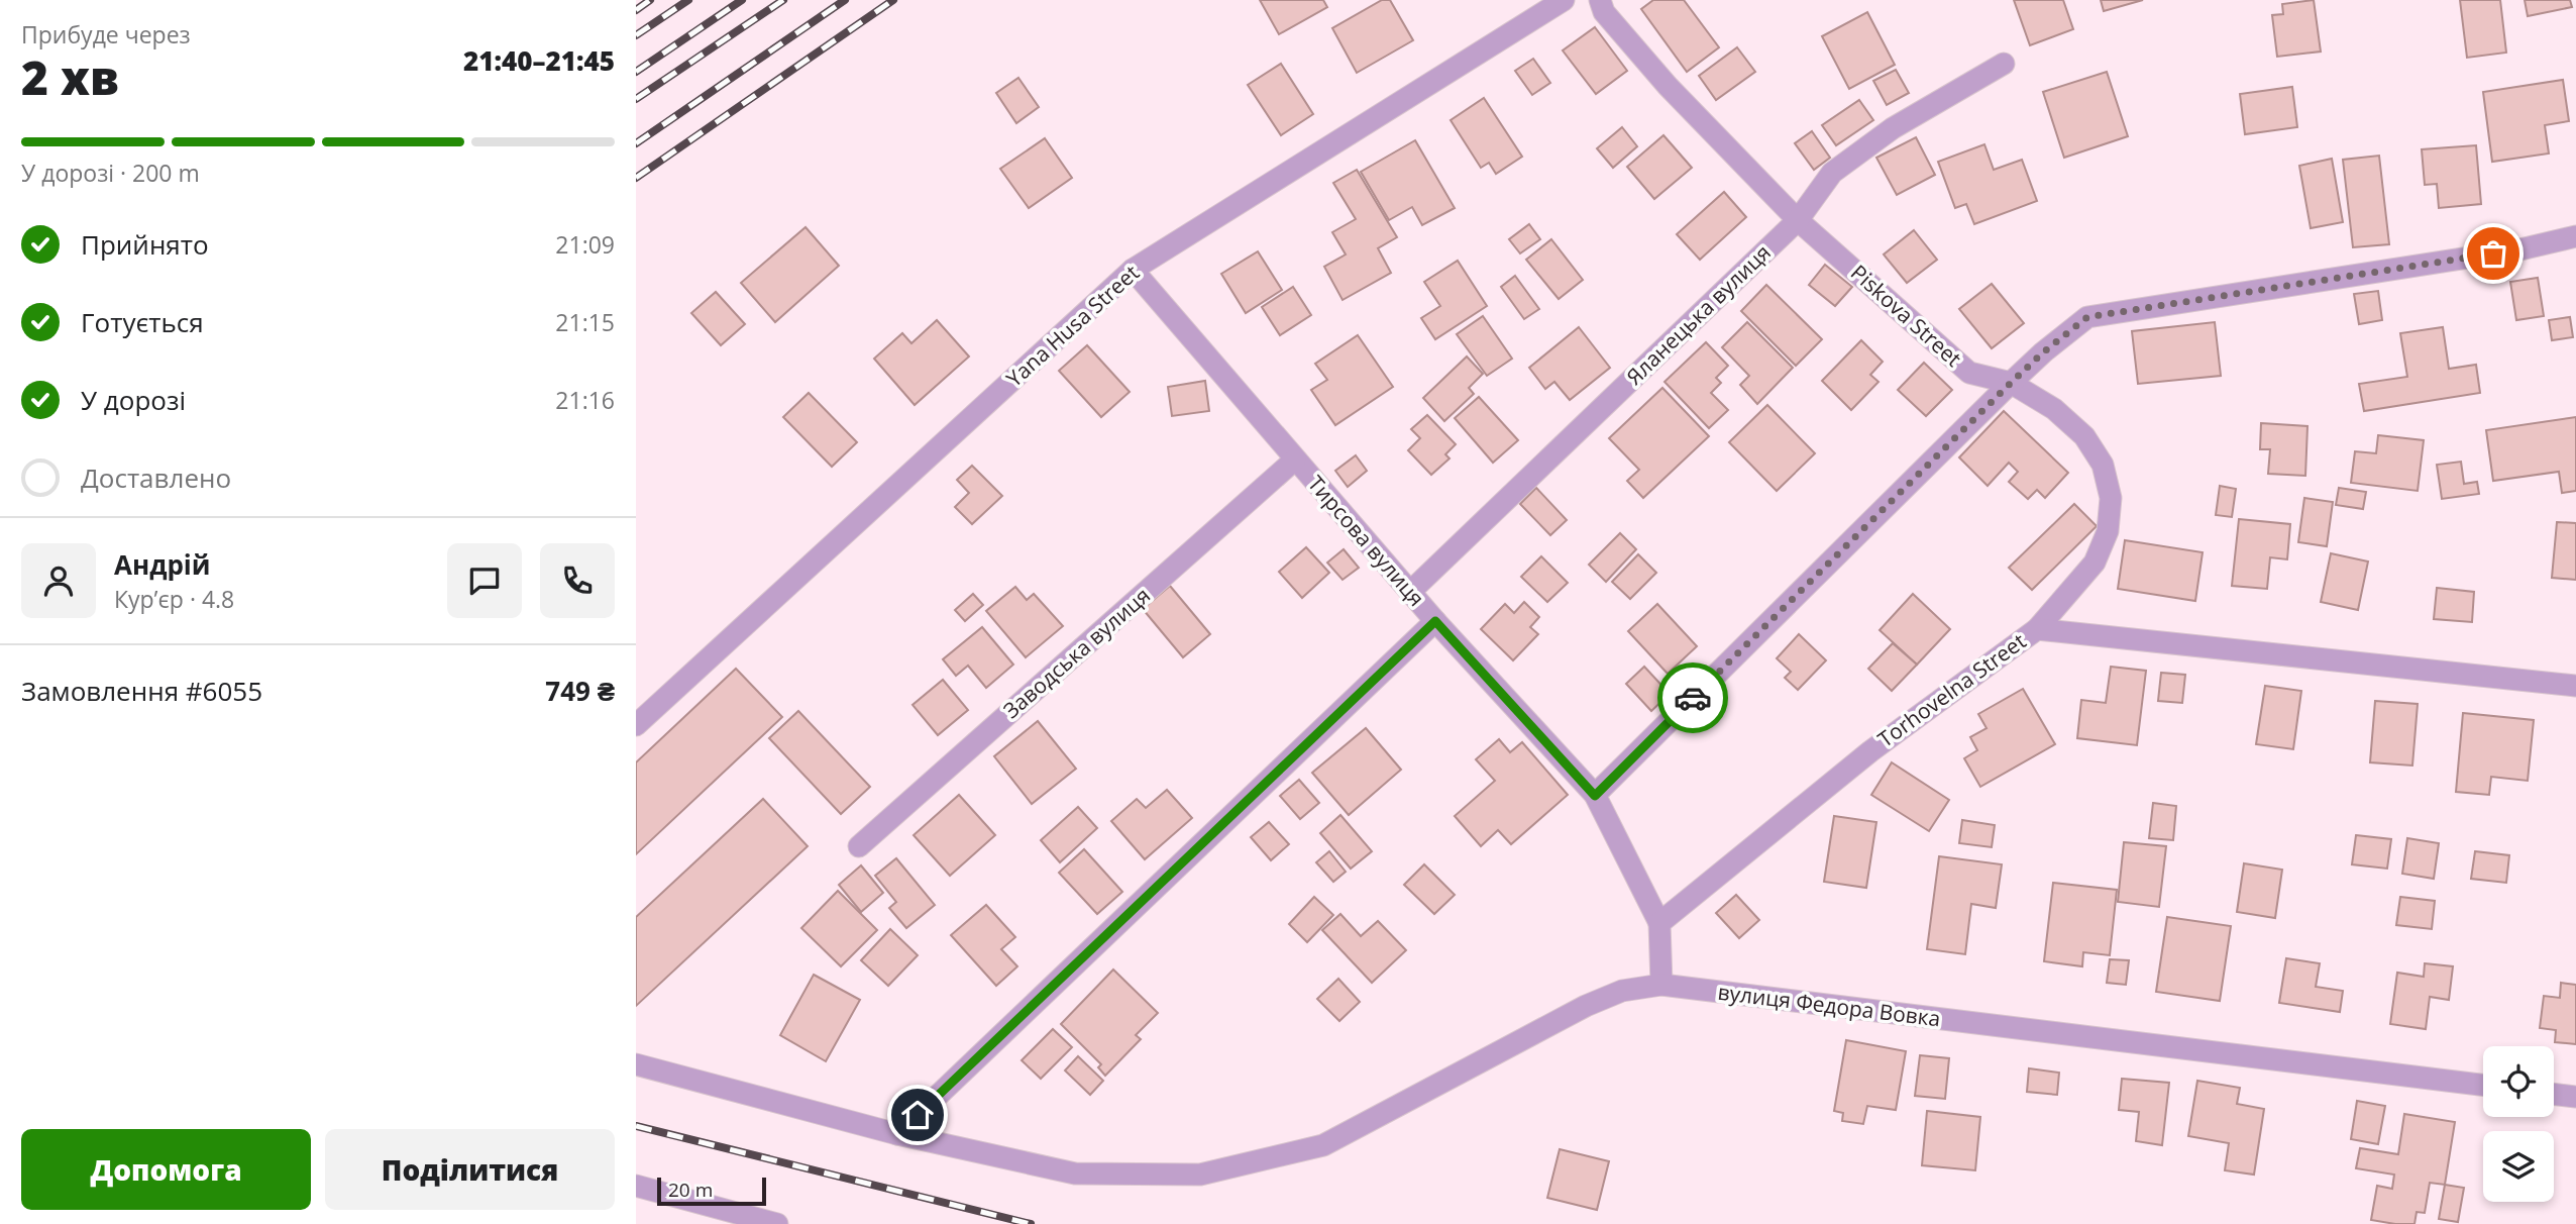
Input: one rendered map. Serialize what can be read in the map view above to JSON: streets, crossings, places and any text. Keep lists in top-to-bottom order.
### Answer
{
  "streets": {
    "street": [
      "Яланецька вулиця",
      "Piskova Street",
      "Yana Husa Street",
      "Тирсова вулиця",
      "Заводська вулиця",
      "Torhovelna Street",
      "вулиця Федора Вовка"
    ]
  },
  "crossings": [
    ["Яланецька вулиця", "Piskova Street"],
    ["Яланецька вулиця", "Тирсова вулиця"],
    ["Piskova Street", "Torhovelna Street"],
    ["Yana Husa Street", "Тирсова вулиця"],
    ["Тирсова вулиця", "Заводська вулиця"],
    ["Тирсова вулиця", "Torhovelna Street"]
  ],
  "scale_bar": "20 m",
  "page": {
    "heading": ["2 хв", "Прибуде через", "21:40–21:45"],
    "panel": [
      "Андрій",
      "Кур’єр · 4.8",
      "Замовлення #6055",
      "749 ₴"
    ],
    "bar": "У дорозі · 200 m",
    "list": [
      ["Прийнято", "21:09"],
      ["Готується", "21:15"],
      ["У дорозі", "21:16"],
      "Доставлено"
    ],
    "buttons": ["Допомога", "Поділитися"],
    "scale": "20 m"
  }
}
